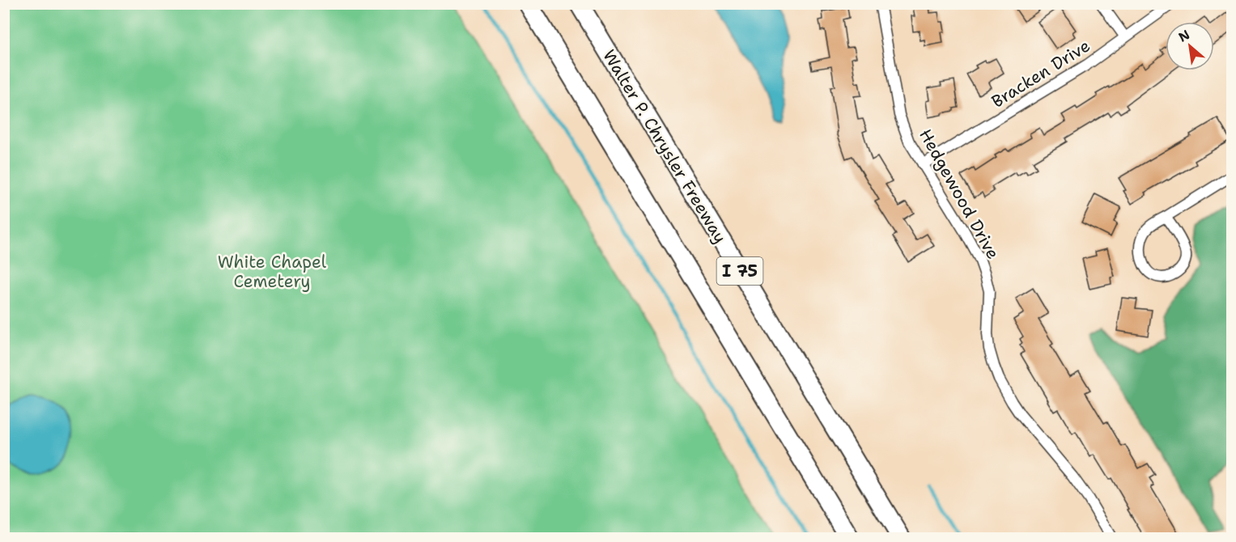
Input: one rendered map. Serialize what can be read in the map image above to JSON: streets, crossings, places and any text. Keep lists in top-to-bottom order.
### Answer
{
  "streets": {
    "highway": ["Walter P. Chrysler Freeway", "I 75"],
    "street": ["Bracken Drive", "Hedgewood Drive"]
  },
  "crossings": [
    ["Bracken Drive", "Hedgewood Drive"]
  ],
  "parks": ["White Chapel Cemetery"],
  "north": "top left"
}
